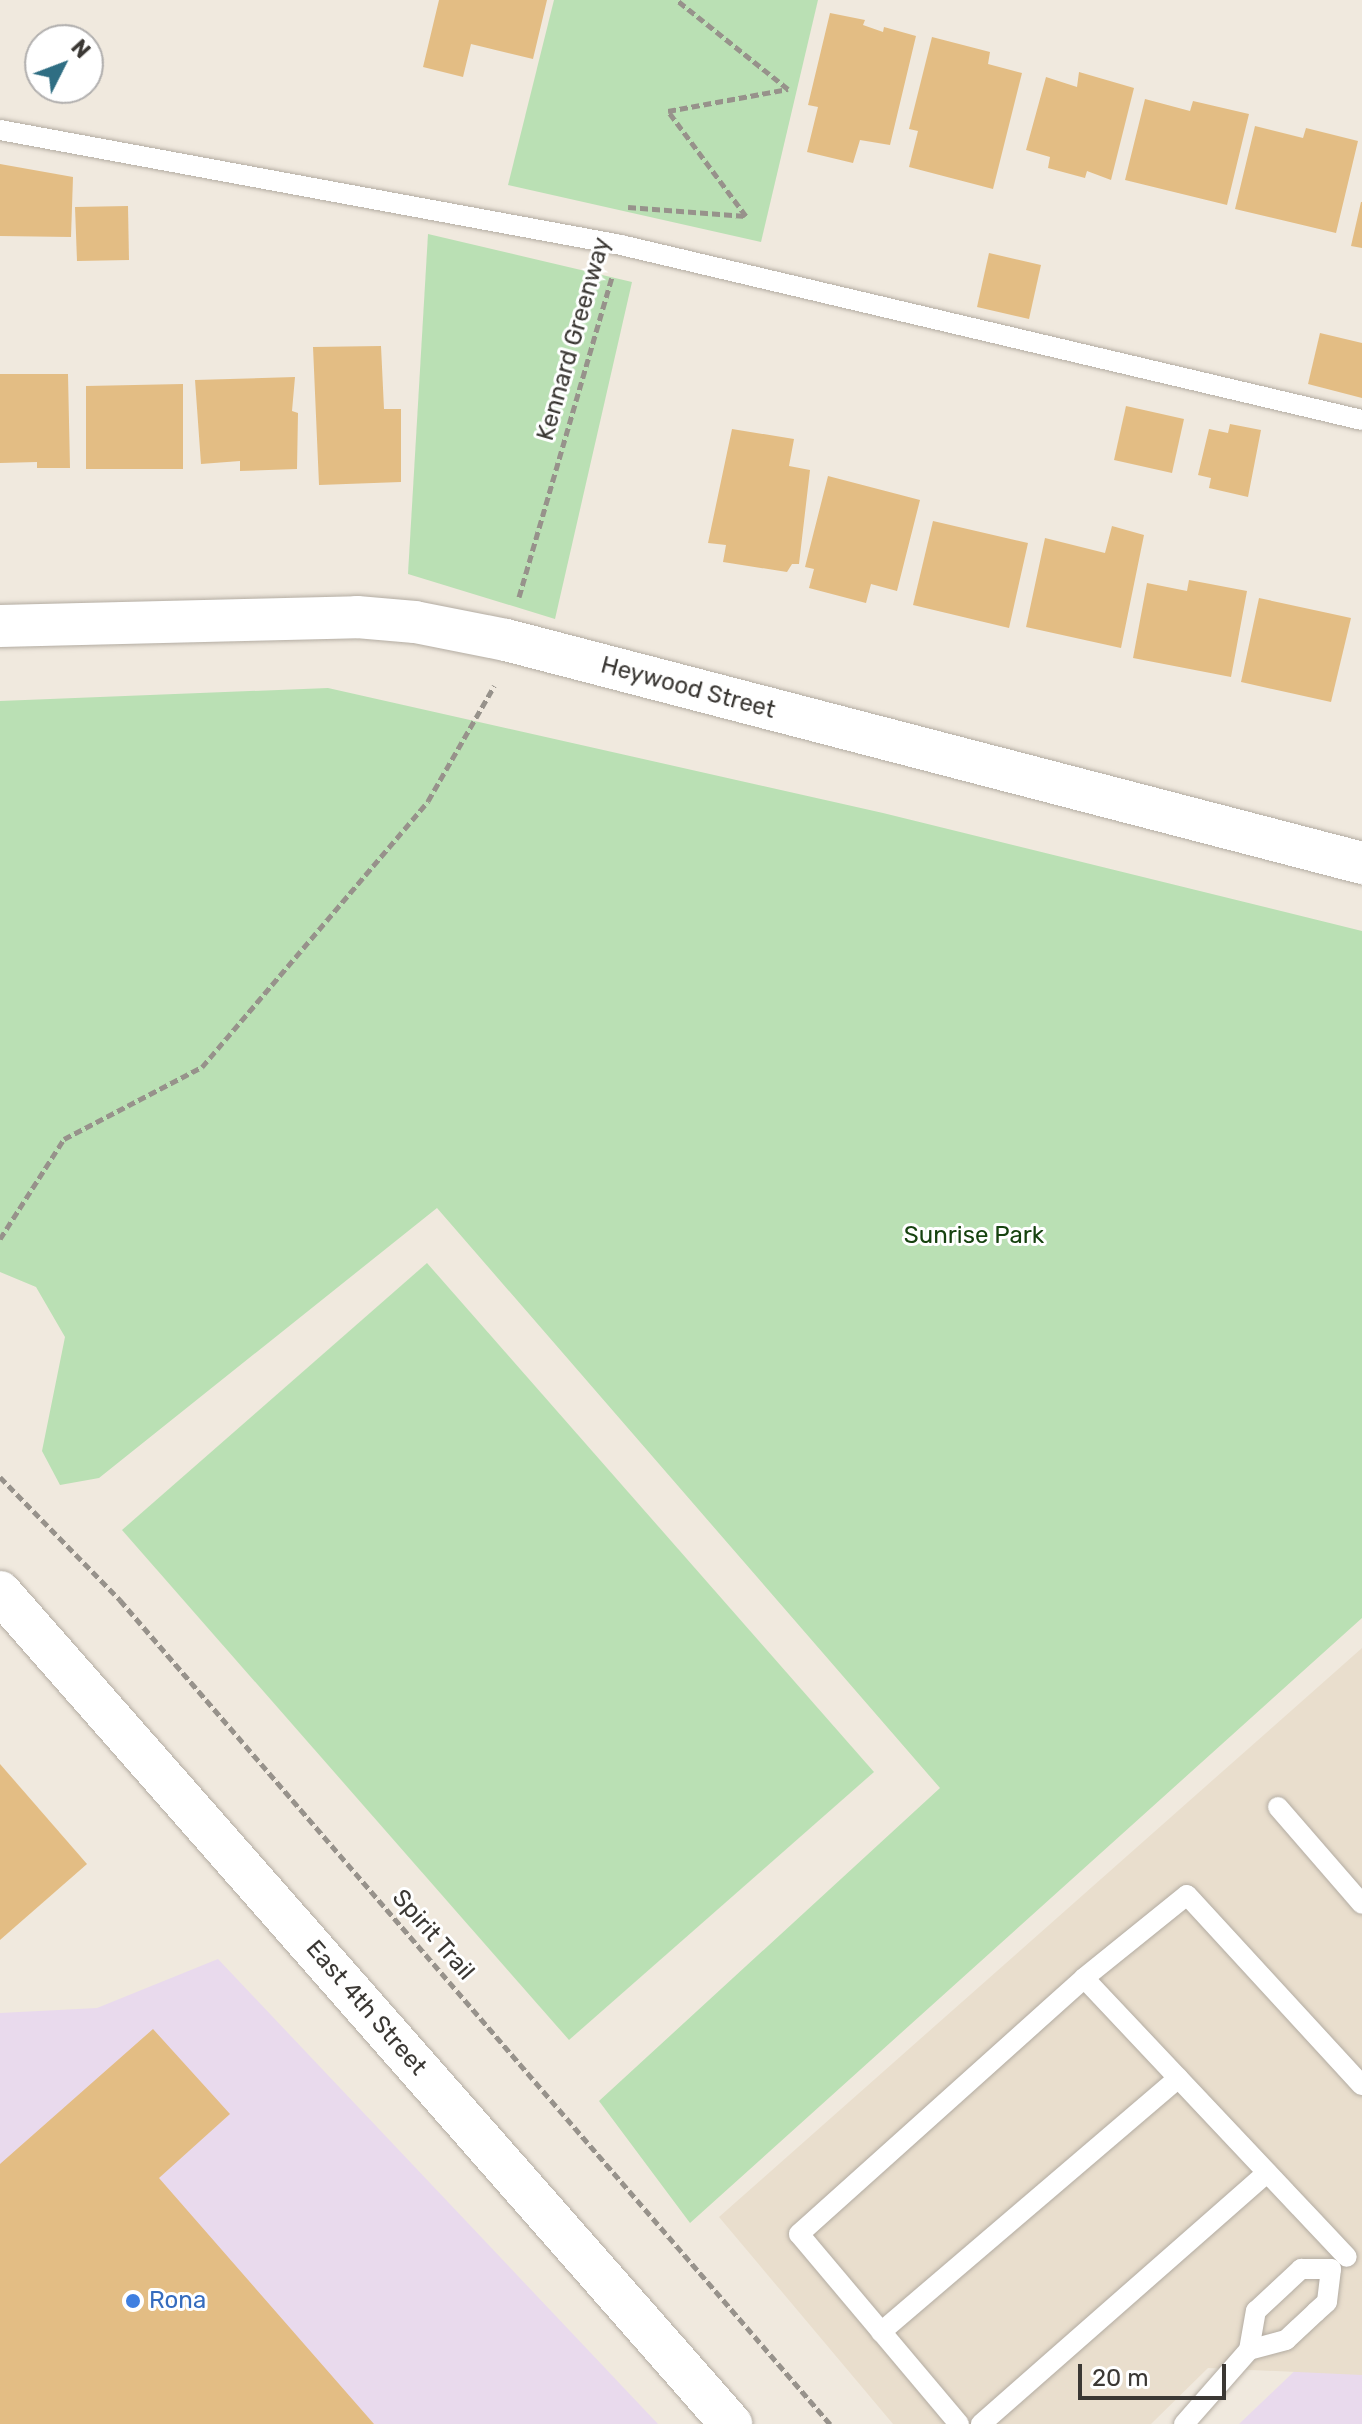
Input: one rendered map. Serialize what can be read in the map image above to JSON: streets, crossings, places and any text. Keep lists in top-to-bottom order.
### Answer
{
  "streets": {
    "street": ["Heywood Street", "East 4th Street"],
    "path": ["Kennard Greenway", "Spirit Trail"]
  },
  "parks": ["Sunrise Park"],
  "places": ["Rona"],
  "scale_bar": "20 m",
  "north": "top right"
}
